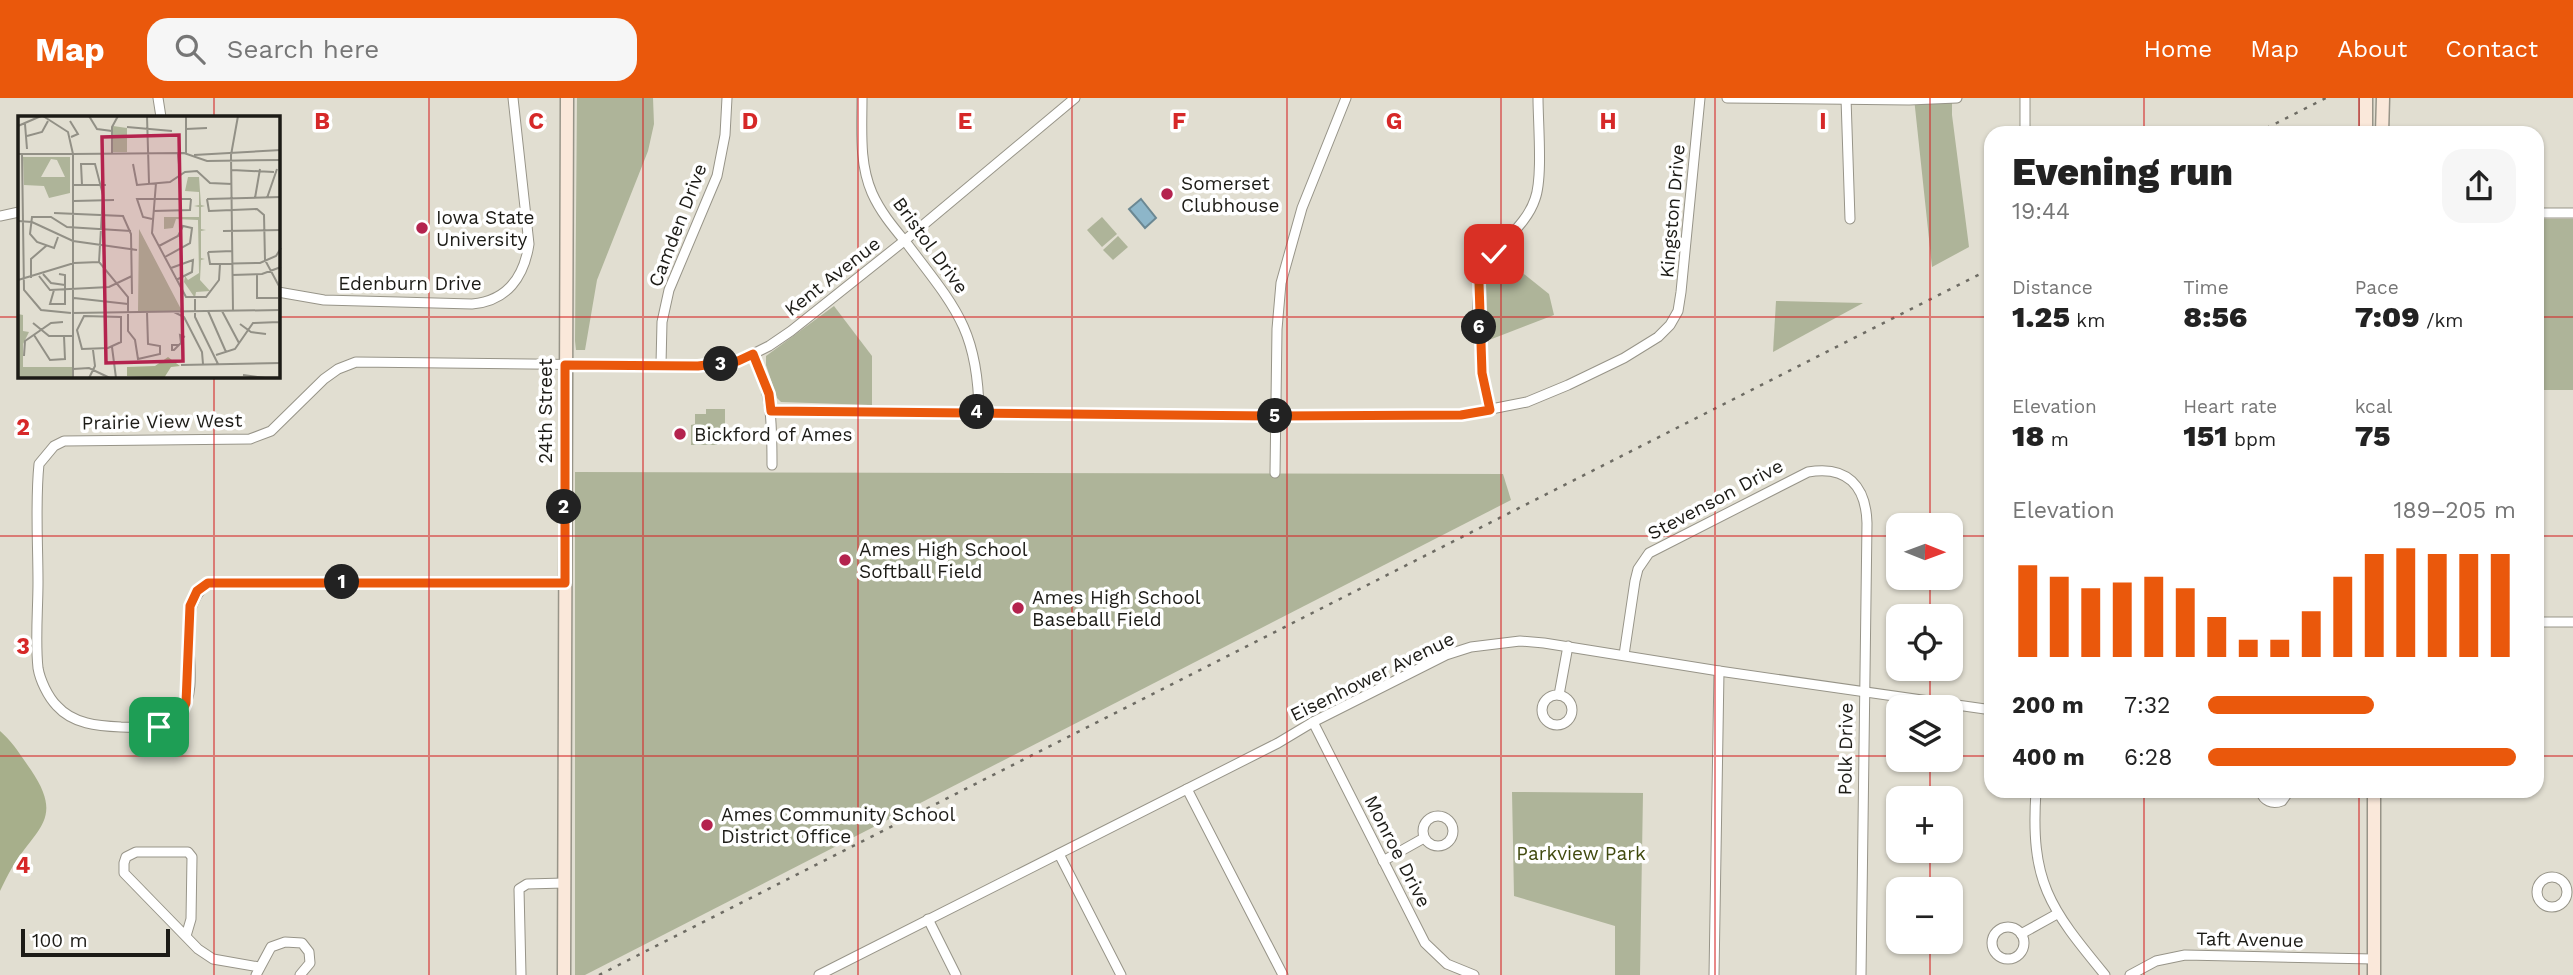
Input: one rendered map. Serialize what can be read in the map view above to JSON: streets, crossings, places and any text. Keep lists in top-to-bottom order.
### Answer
{
  "streets": {
    "main road": ["24th Street"],
    "street": [
      "Kingston Drive",
      "Camden Drive",
      "Bristol Drive",
      "Kent Avenue",
      "Edenburn Drive",
      "Prairie View West",
      "Stevenson Drive",
      "Eisenhower Avenue",
      "Polk Drive",
      "Monroe Drive",
      "Taft Avenue"
    ]
  },
  "crossings": [
    ["Camden Drive", "Kent Avenue"],
    ["Bristol Drive", "Kent Avenue"],
    ["Kent Avenue", "24th Street"],
    ["Kent Avenue", "Prairie View West"],
    ["24th Street", "Prairie View West"],
    ["Stevenson Drive", "Eisenhower Avenue"],
    ["Stevenson Drive", "Polk Drive"],
    ["Eisenhower Avenue", "Polk Drive"],
    ["Eisenhower Avenue", "Monroe Drive"]
  ],
  "parks": ["Parkview Park"],
  "places": [
    "Somerset Clubhouse",
    "Iowa State University",
    "Bickford of Ames",
    "Ames High School Softball Field",
    "Ames High School Baseball Field",
    "Ames Community School District Office"
  ],
  "scale_bar": "100 m",
  "north": "right",
  "page": {
    "header": "Map",
    "search": "Search here",
    "nav": [
      "Home",
      "Map",
      "About",
      "Contact"
    ],
    "heading": ["Evening run", "19:44"],
    "stats": [
      ["Distance", "1.25 km"],
      ["Time", "8:56"],
      ["Pace", "7:09 /km"],
      ["Elevation", "18 m"],
      ["Heart rate", "151 bpm"],
      ["kcal", "75"]
    ],
    "pins": [
      "6",
      "3",
      "4",
      "5",
      "2",
      "1"
    ],
    "chart": ["Elevation", "189–205 m"],
    "map_buttons": ["+", "−"],
    "list": [
      {
        "name": "200 m",
        "note": "7:32"
      },
      {
        "name": "400 m",
        "note": "6:28"
      }
    ],
    "scale": "100 m"
  },
  "grid": {
    "columns": [
      "B",
      "C",
      "D",
      "E",
      "F",
      "G",
      "H",
      "I"
    ],
    "rows": ["2", "3", "4"]
  }
}
